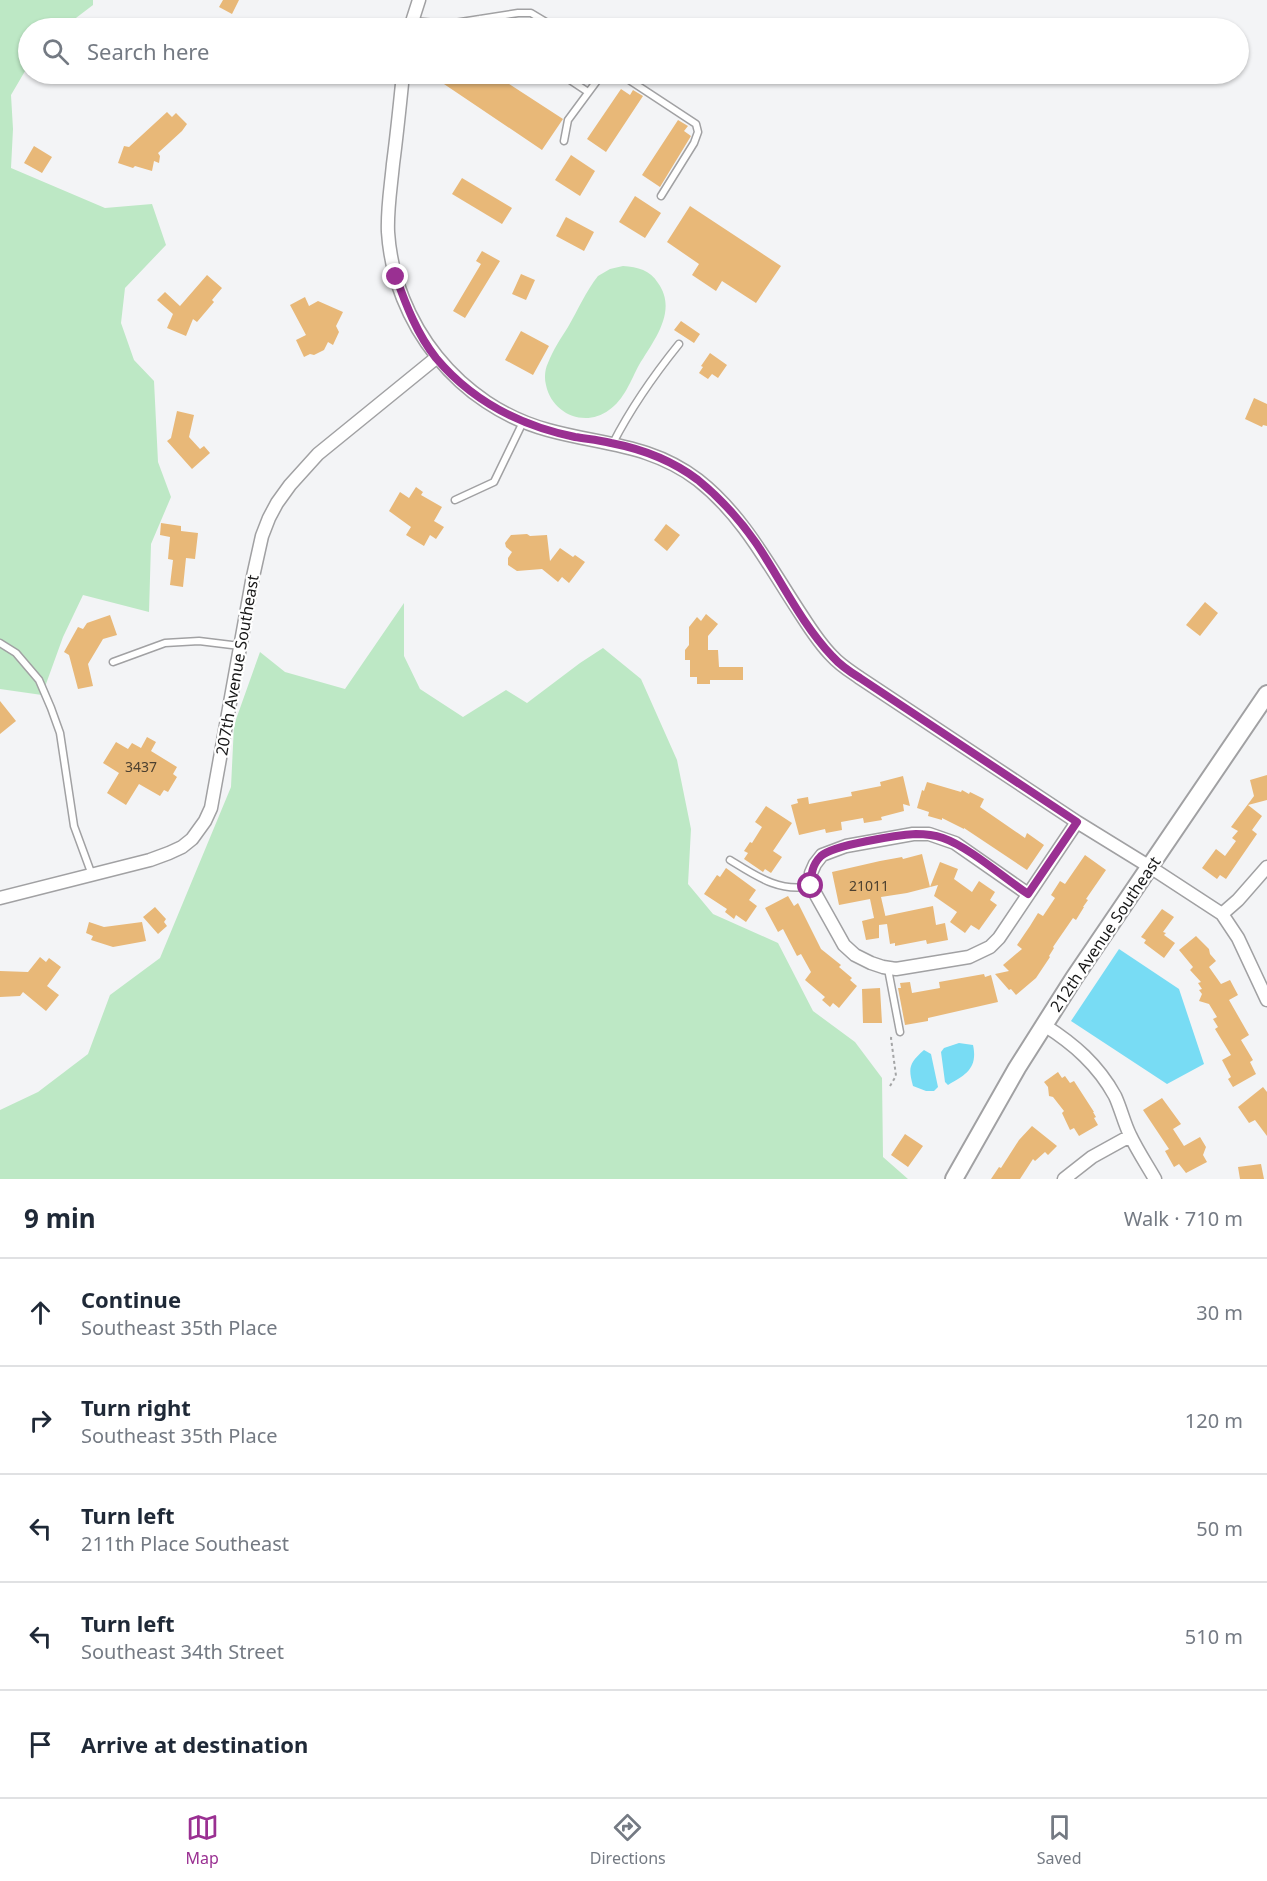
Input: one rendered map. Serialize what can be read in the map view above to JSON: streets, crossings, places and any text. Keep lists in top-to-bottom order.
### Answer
{
  "streets": {
    "street": ["207th Avenue Southeast", "212th Avenue Southeast"]
  },
  "house_numbers": ["3437", "21011"],
  "page": {
    "search": "Search here",
    "heading": ["9 min", "Walk · 710 m"],
    "list": [
      ["Continue", "Southeast 35th Place", "30 m"],
      ["Turn right", "Southeast 35th Place", "120 m"],
      ["Turn left", "211th Place Southeast", "50 m"],
      ["Turn left", "Southeast 34th Street", "510 m"],
      "Arrive at destination"
    ],
    "nav": ["Map", "Directions", "Saved"]
  }
}
